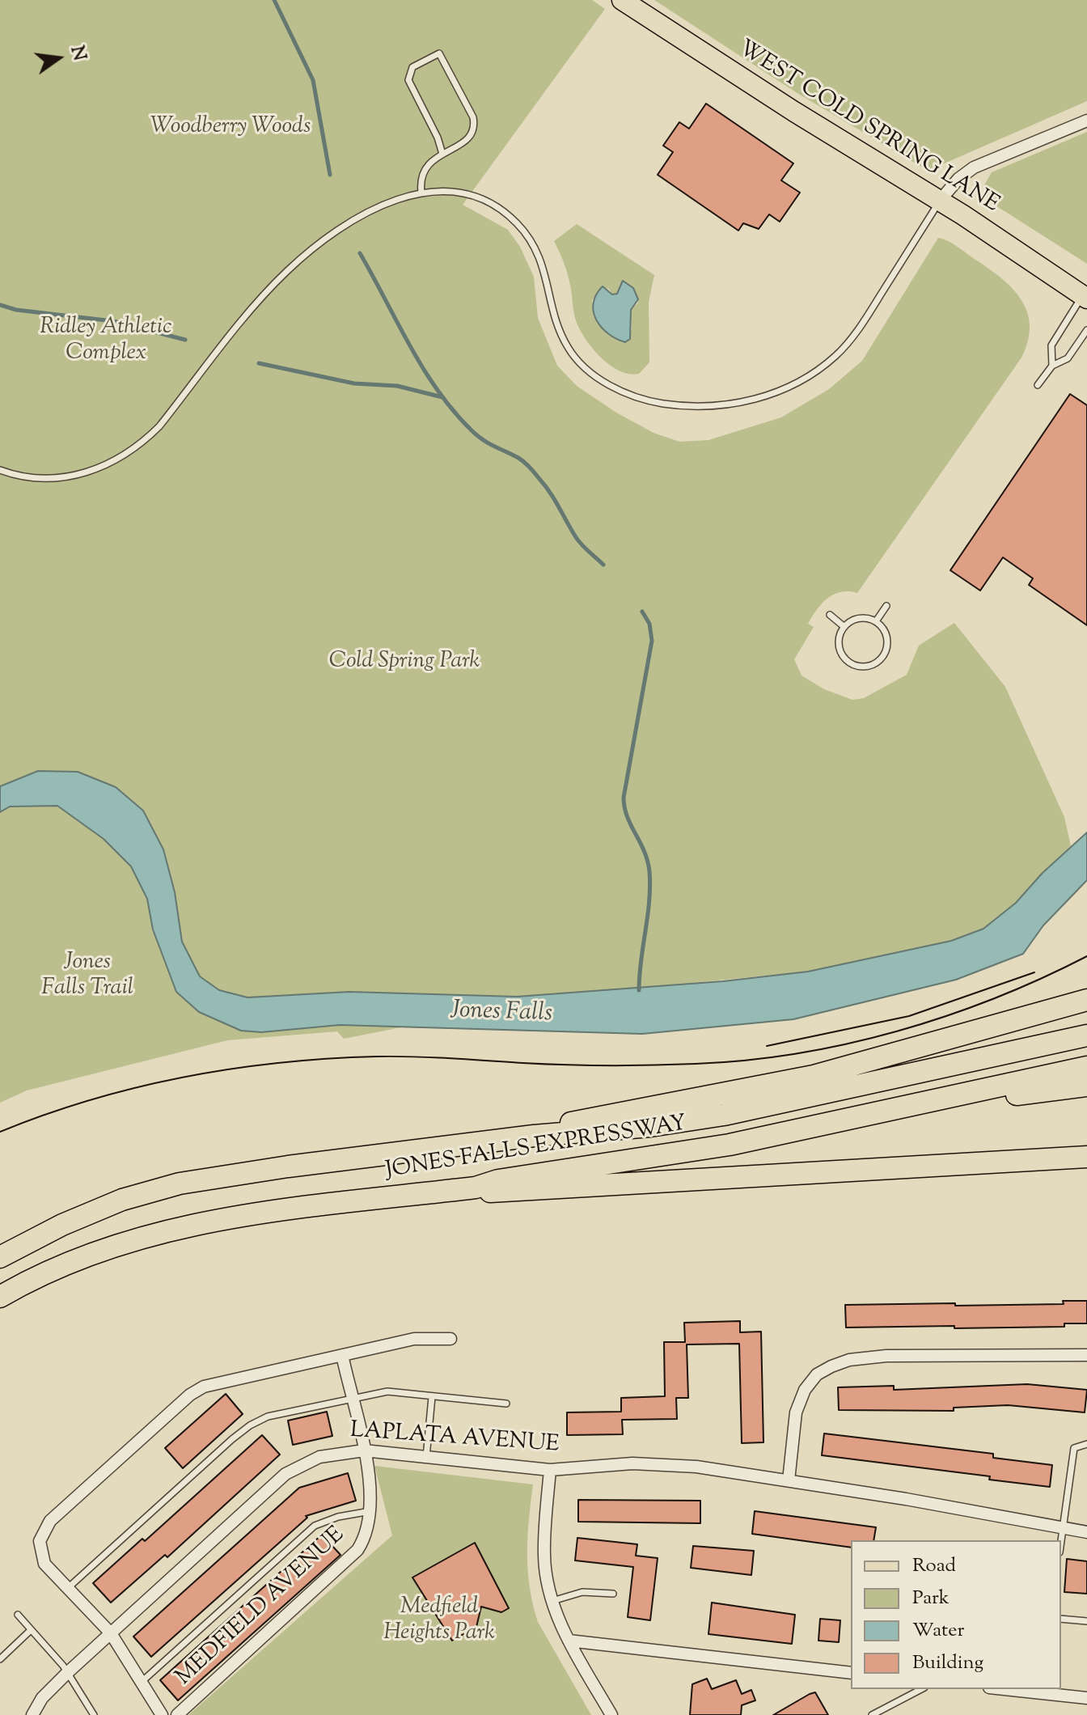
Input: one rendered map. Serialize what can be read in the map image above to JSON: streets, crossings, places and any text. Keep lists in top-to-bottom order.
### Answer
{
  "streets": {
    "highway": ["JONES FALLS EXPRESSWAY"],
    "main road": ["WEST COLD SPRING LANE"],
    "street": ["LAPLATA AVENUE", "MEDFIELD AVENUE"]
  },
  "crossings": [
    ["LAPLATA AVENUE", "MEDFIELD AVENUE"]
  ],
  "water": ["Jones Falls"],
  "parks": [
    "Woodberry Woods",
    "Ridley Athletic Complex",
    "Cold Spring Park",
    "Jones Falls Trail",
    "Medfield Heights Park"
  ],
  "legend": [
    "Road",
    "Park",
    "Water",
    "Building"
  ],
  "north": "right"
}
